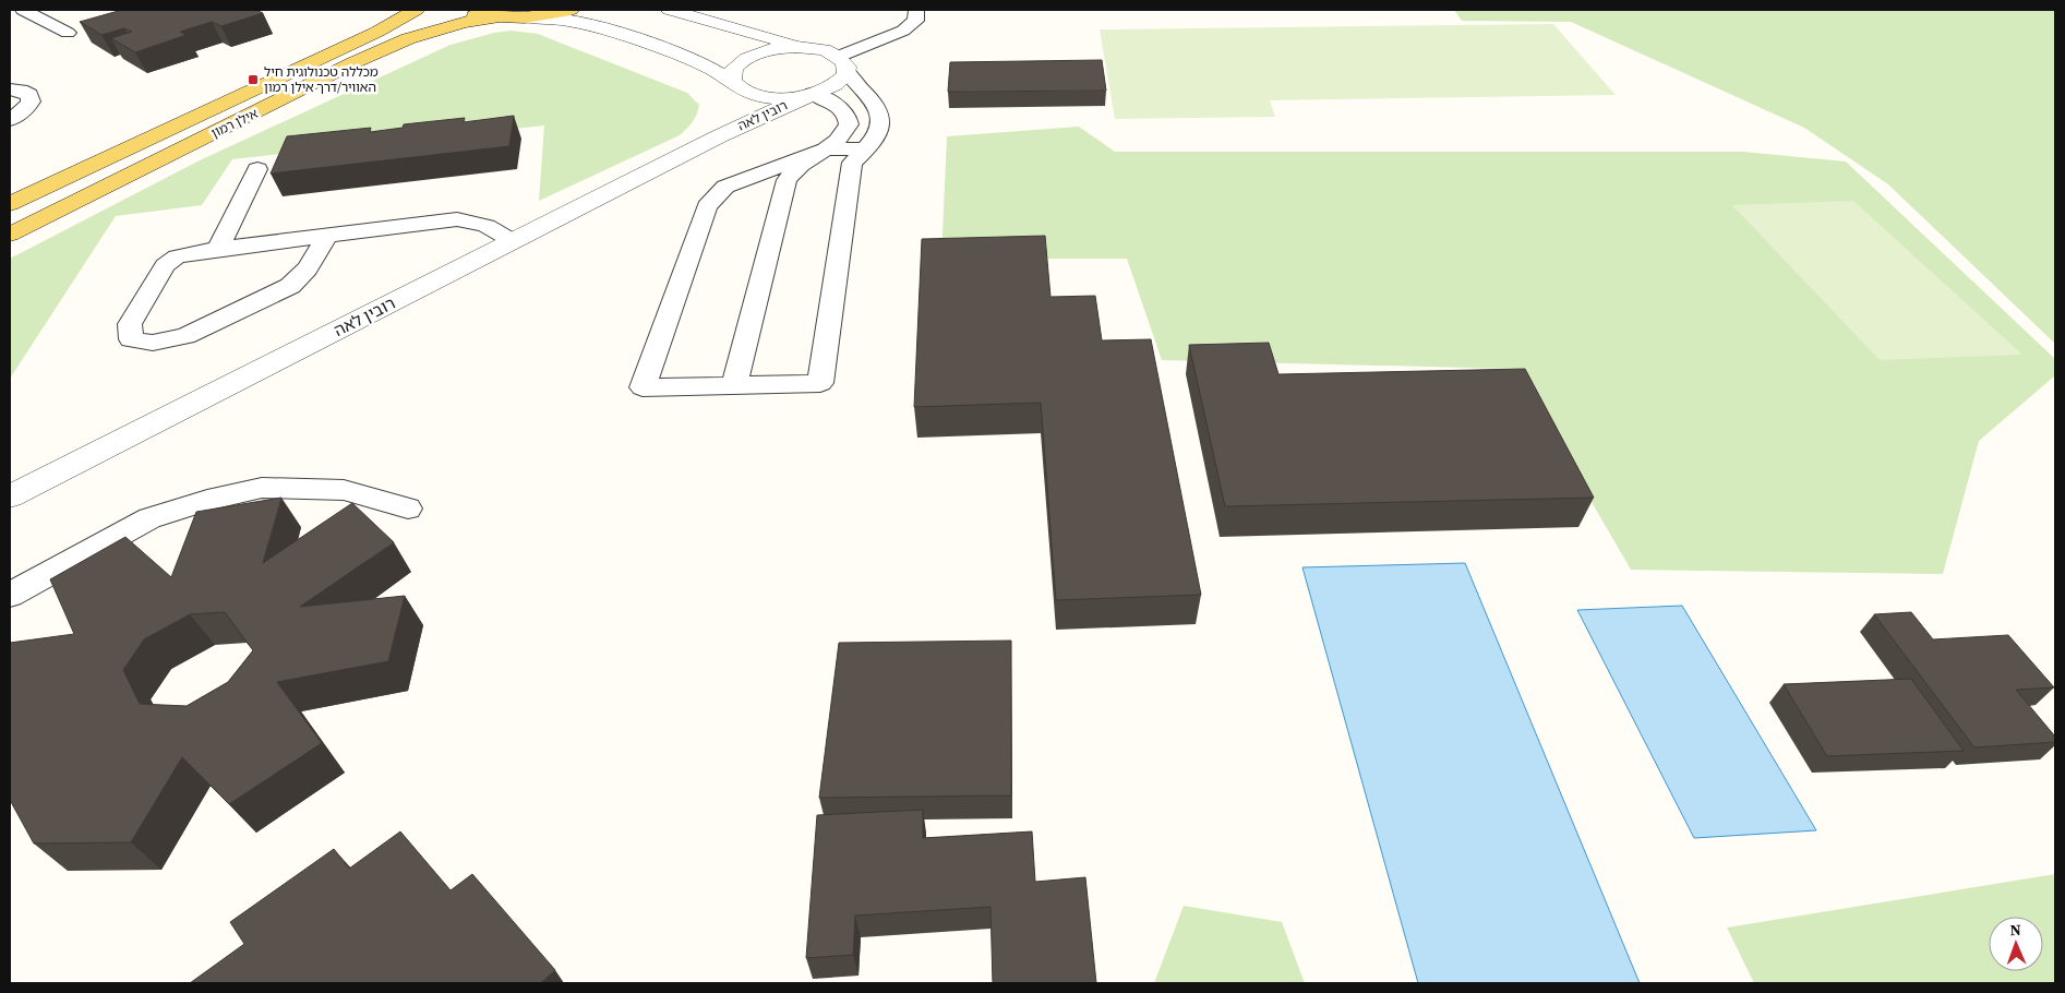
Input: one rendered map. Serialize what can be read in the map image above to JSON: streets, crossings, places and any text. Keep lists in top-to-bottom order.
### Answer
{
  "streets": {
    "main road": ["אילן רמון"],
    "street": ["רובין לאה"]
  },
  "places": {
    "transit": ["מכללה טכנולוגית חיל האוויר/דרך אילן רמון"]
  },
  "north": "top"
}
